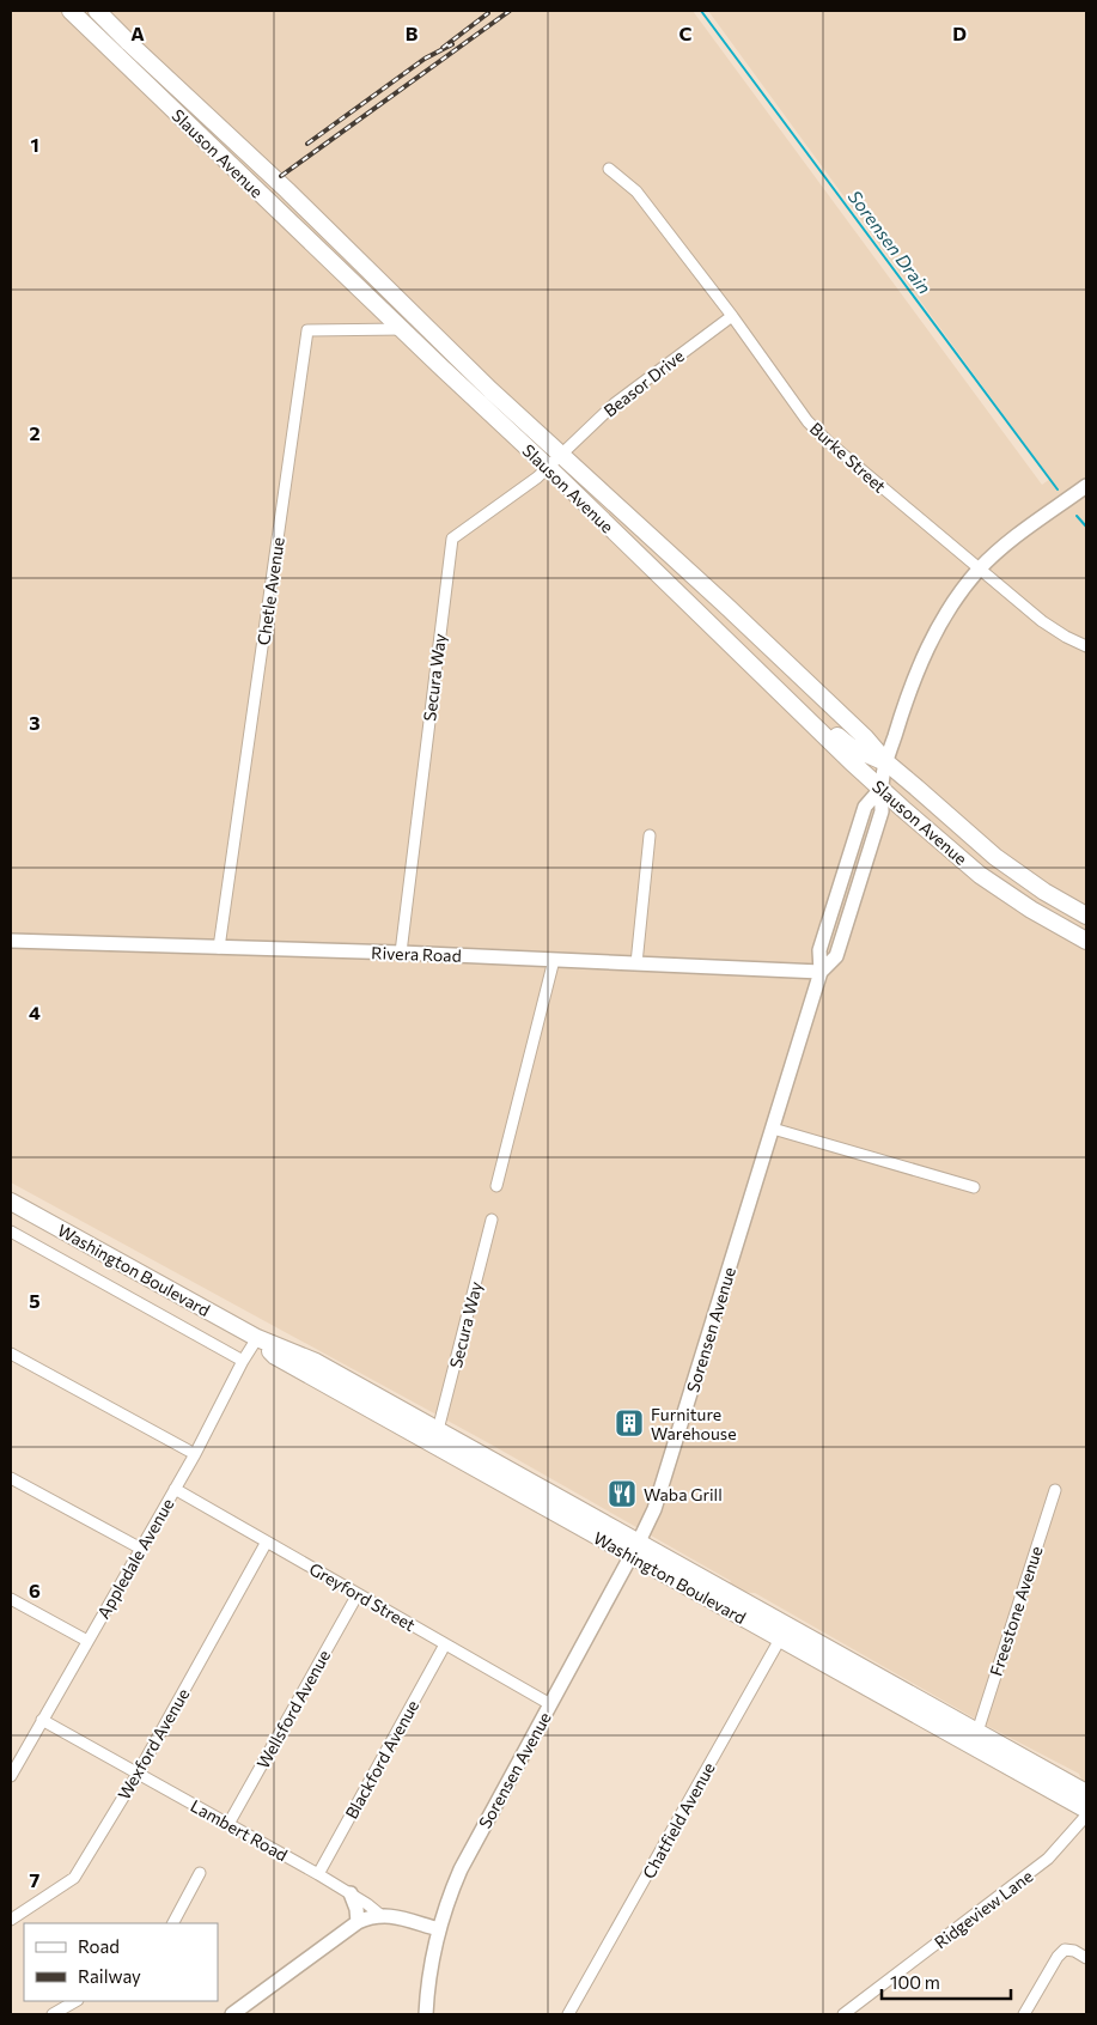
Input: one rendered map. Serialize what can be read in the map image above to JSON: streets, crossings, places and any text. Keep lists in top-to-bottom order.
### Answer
{
  "streets": {
    "main road": ["Slauson Avenue", "Washington Boulevard"],
    "street": [
      "Beasor Drive",
      "Burke Street",
      "Chetle Avenue",
      "Secura Way",
      "Rivera Road",
      "Sorensen Avenue",
      "Appledale Avenue",
      "Greyford Street",
      "Freestone Avenue",
      "Wellsford Avenue",
      "Wexford Avenue",
      "Blackford Avenue",
      "Chatfield Avenue",
      "Lambert Road",
      "Ridgeview Lane"
    ]
  },
  "crossings": [
    ["Slauson Avenue", "Beasor Drive"],
    ["Slauson Avenue", "Chetle Avenue"],
    ["Slauson Avenue", "Secura Way"],
    ["Slauson Avenue", "Sorensen Avenue"],
    ["Beasor Drive", "Burke Street"],
    ["Beasor Drive", "Secura Way"],
    ["Burke Street", "Sorensen Avenue"],
    ["Chetle Avenue", "Rivera Road"],
    ["Secura Way", "Rivera Road"],
    ["Secura Way", "Washington Boulevard"],
    ["Rivera Road", "Sorensen Avenue"],
    ["Washington Boulevard", "Sorensen Avenue"],
    ["Washington Boulevard", "Appledale Avenue"],
    ["Washington Boulevard", "Freestone Avenue"],
    ["Washington Boulevard", "Chatfield Avenue"],
    ["Washington Boulevard", "Ridgeview Lane"],
    ["Sorensen Avenue", "Greyford Street"],
    ["Sorensen Avenue", "Lambert Road"],
    ["Appledale Avenue", "Greyford Street"],
    ["Appledale Avenue", "Lambert Road"],
    ["Greyford Street", "Wellsford Avenue"],
    ["Greyford Street", "Wexford Avenue"],
    ["Greyford Street", "Blackford Avenue"],
    ["Wellsford Avenue", "Lambert Road"],
    ["Wexford Avenue", "Lambert Road"],
    ["Blackford Avenue", "Lambert Road"]
  ],
  "water": ["Sorensen Drain"],
  "places": {
    "building": ["Furniture Warehouse"],
    "restaurant": ["Waba Grill"]
  },
  "legend": ["Road", "Railway"],
  "scale_bar": "100 m",
  "grid": {
    "columns": [
      "A",
      "B",
      "C",
      "D"
    ],
    "rows": [
      "1",
      "2",
      "3",
      "4",
      "5",
      "6",
      "7"
    ]
  }
}
